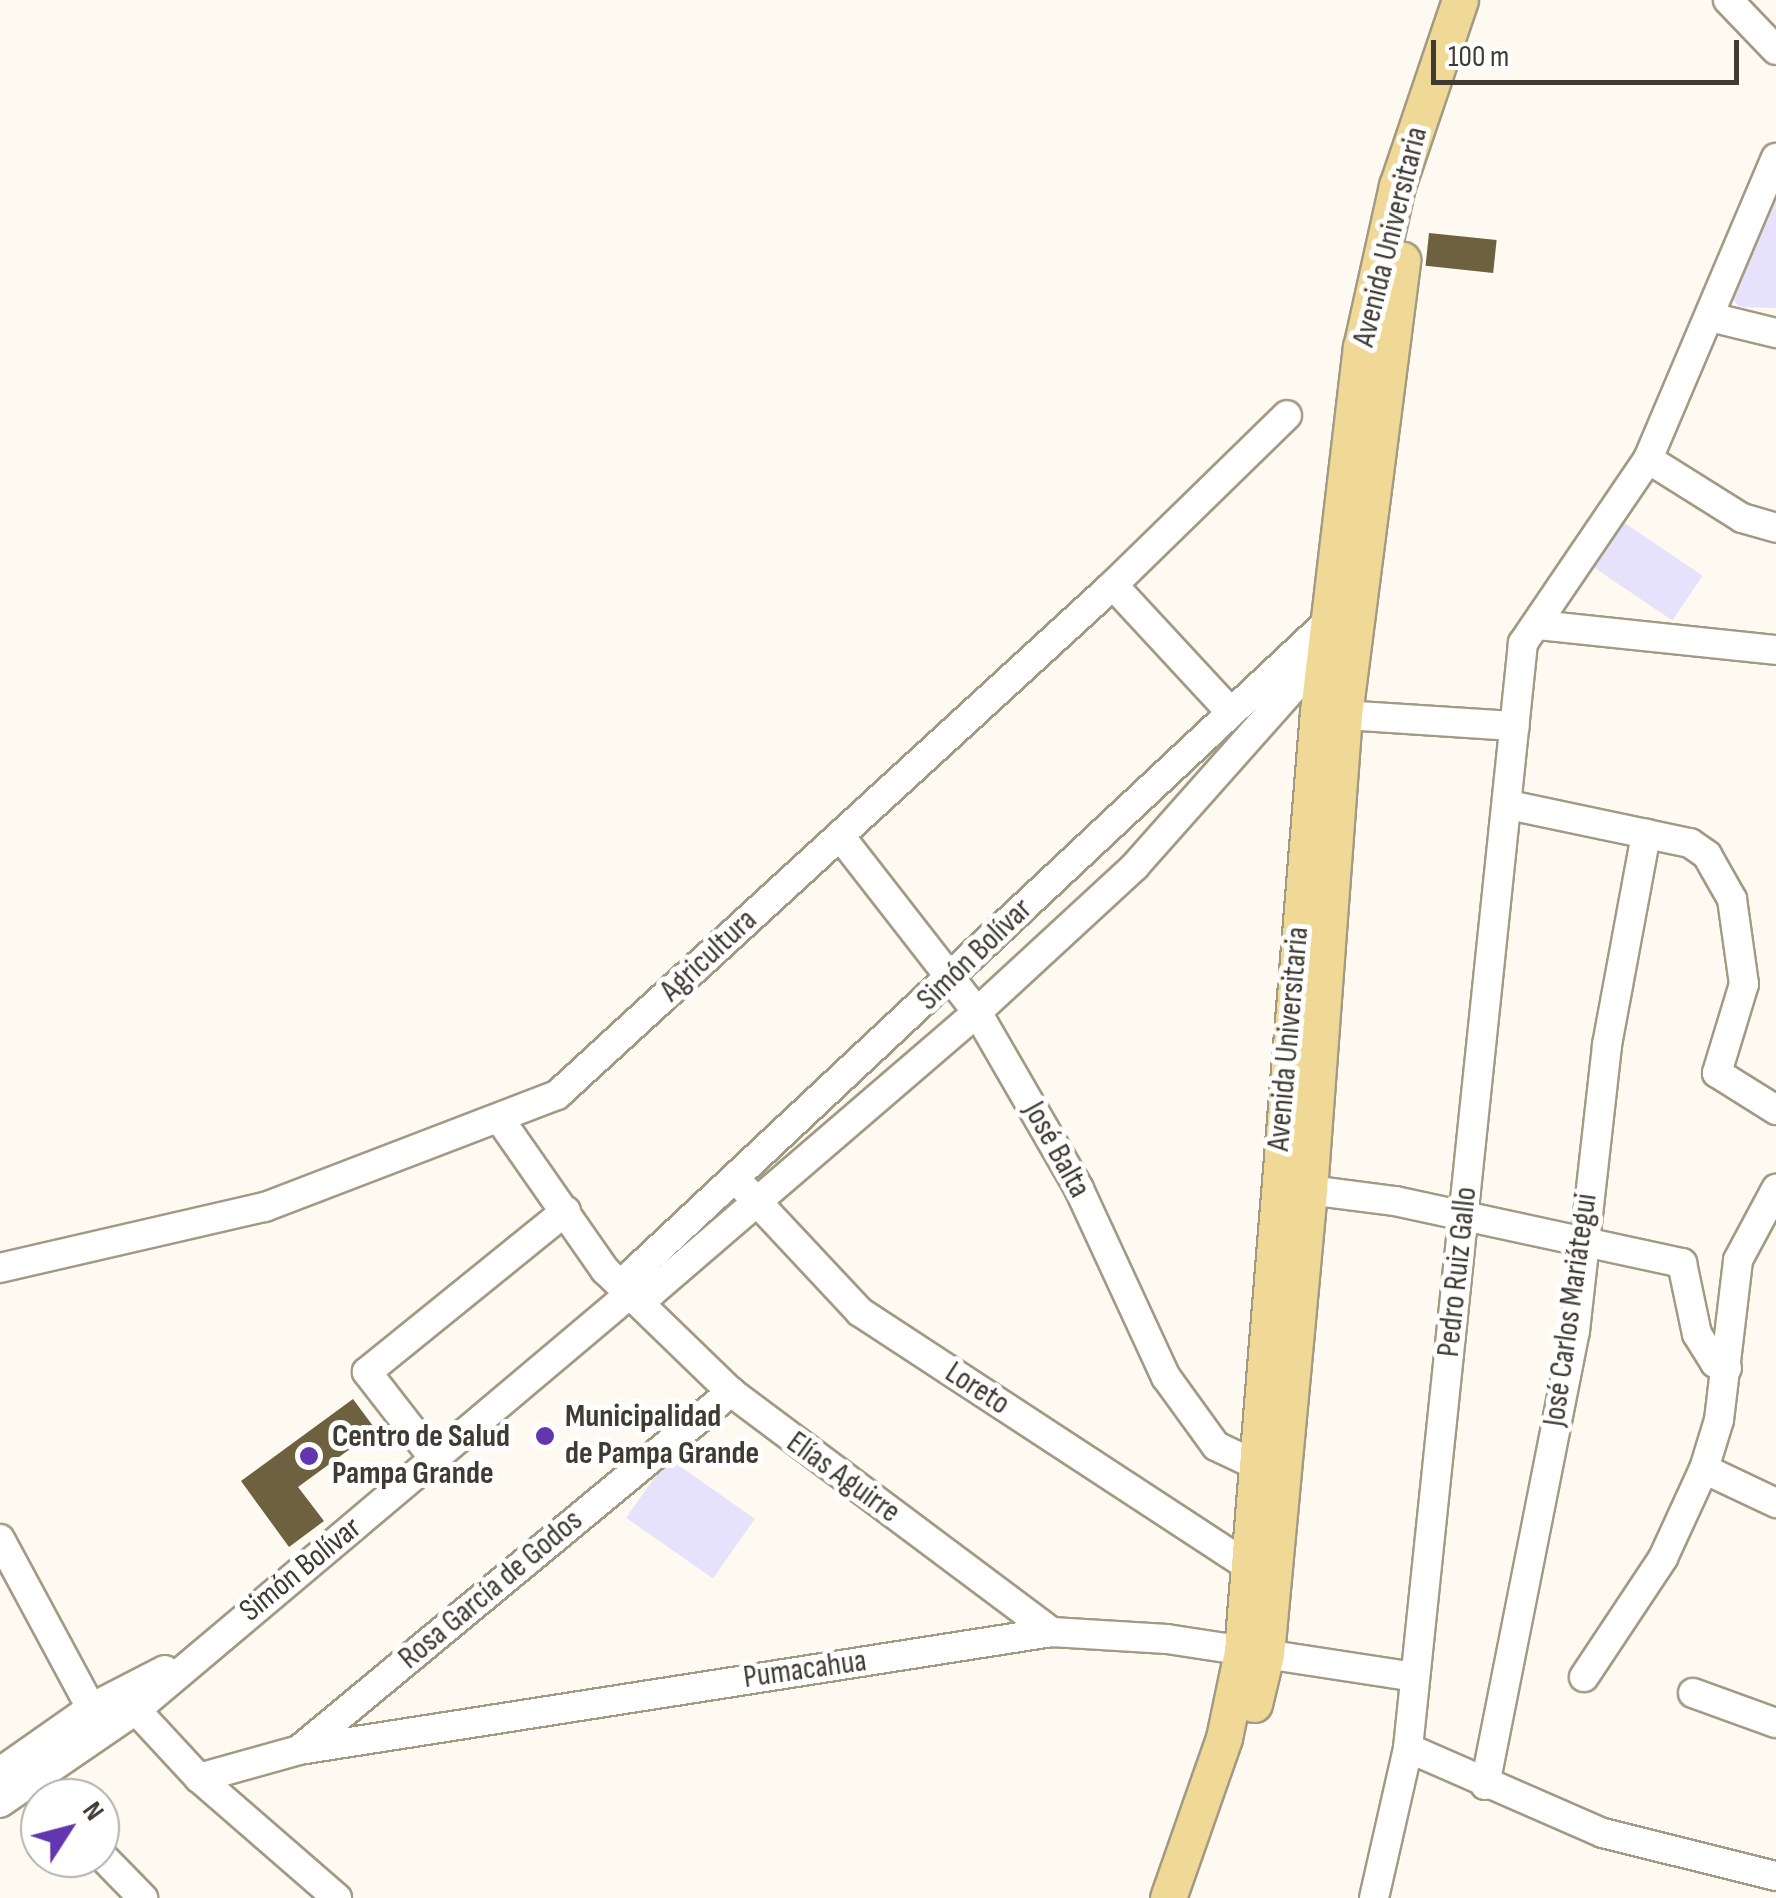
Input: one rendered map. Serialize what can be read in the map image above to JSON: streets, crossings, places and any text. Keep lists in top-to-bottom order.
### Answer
{
  "streets": {
    "main road": ["Avenida Universitaria"],
    "street": [
      "Simón Bolívar",
      "Agricultura",
      "José Balta",
      "Pedro Ruiz Gallo",
      "José Carlos Mariátegui",
      "Loreto",
      "Elías Aguirre",
      "Rosa García de Godos",
      "Pumacahua"
    ]
  },
  "crossings": [
    ["Avenida Universitaria", "Simón Bolívar"],
    ["Avenida Universitaria", "José Balta"],
    ["Avenida Universitaria", "Loreto"],
    ["Avenida Universitaria", "Pumacahua"],
    ["Simón Bolívar", "José Balta"],
    ["Simón Bolívar", "Loreto"],
    ["Simón Bolívar", "Elías Aguirre"],
    ["Agricultura", "José Balta"],
    ["Agricultura", "Elías Aguirre"],
    ["Pedro Ruiz Gallo", "Pumacahua"],
    ["Elías Aguirre", "Rosa García de Godos"],
    ["Elías Aguirre", "Pumacahua"],
    ["Rosa García de Godos", "Pumacahua"]
  ],
  "places": ["Municipalidad de Pampa Grande", "Centro de Salud Pampa Grande"],
  "scale_bar": "100 m",
  "north": "top right"
}
